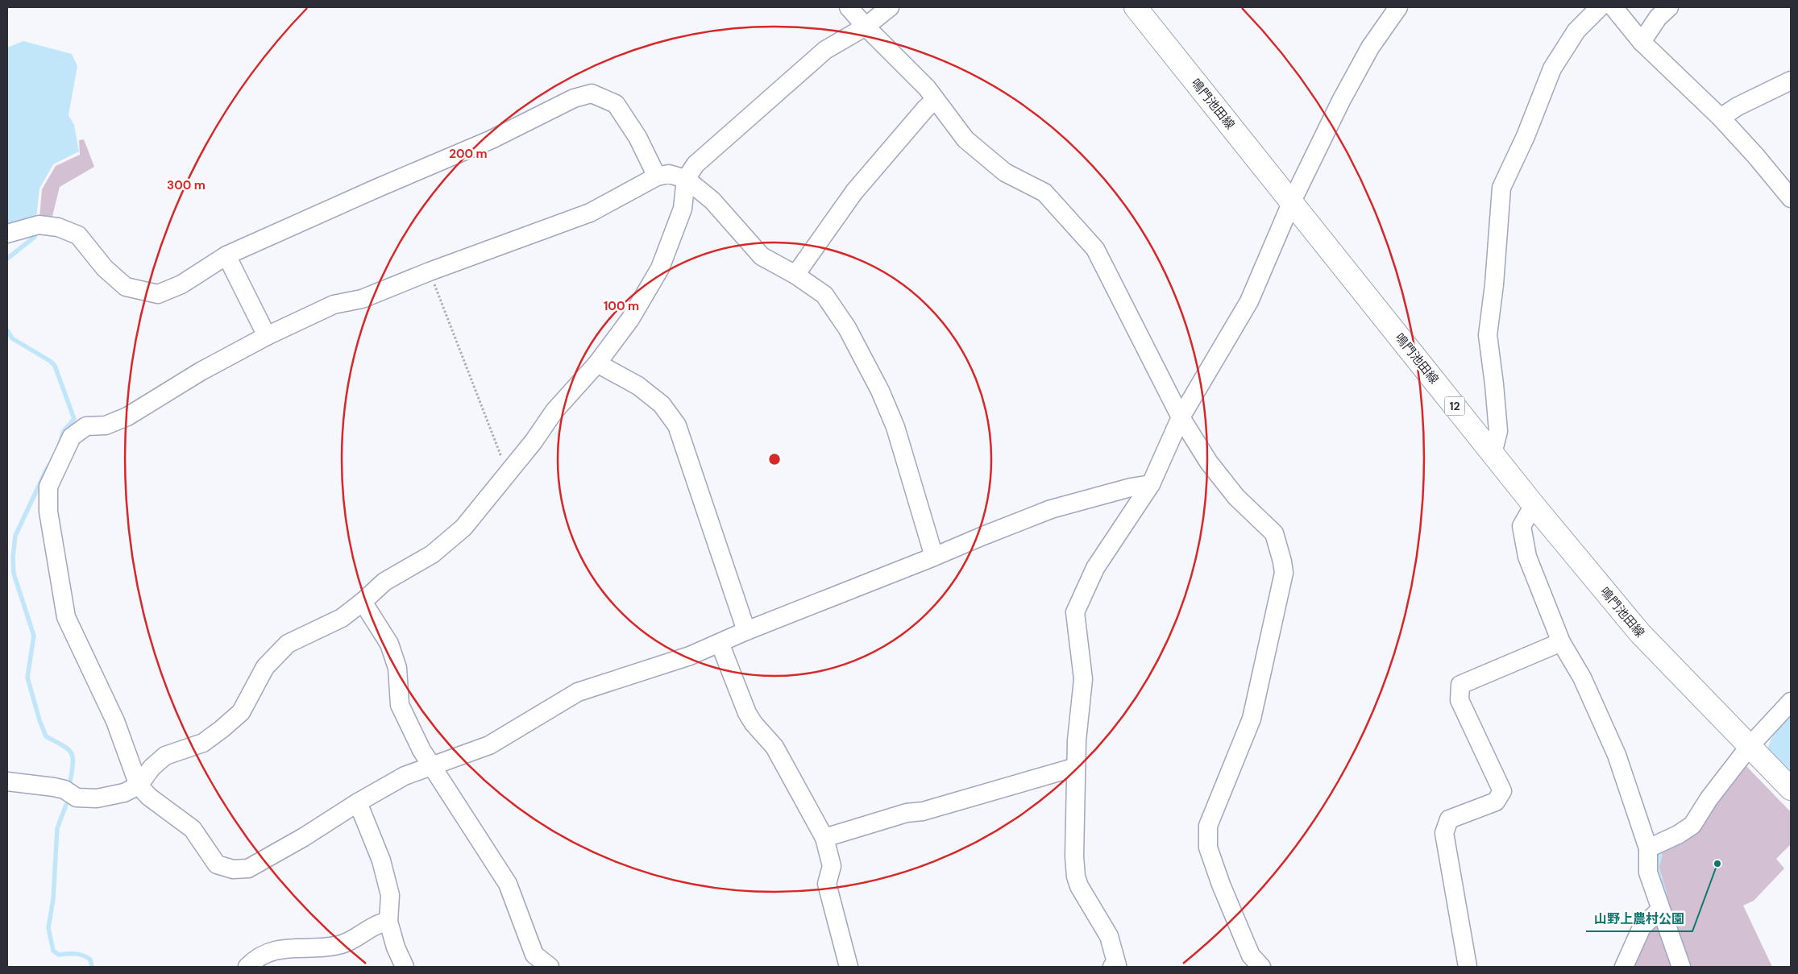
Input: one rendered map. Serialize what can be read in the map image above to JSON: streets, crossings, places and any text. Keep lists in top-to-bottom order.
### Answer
{
  "streets": {
    "main road": ["鳴門池田線", "12"]
  },
  "places": ["山野上農村公園"],
  "rings": ["200 m", "300 m", "100 m"]
}
